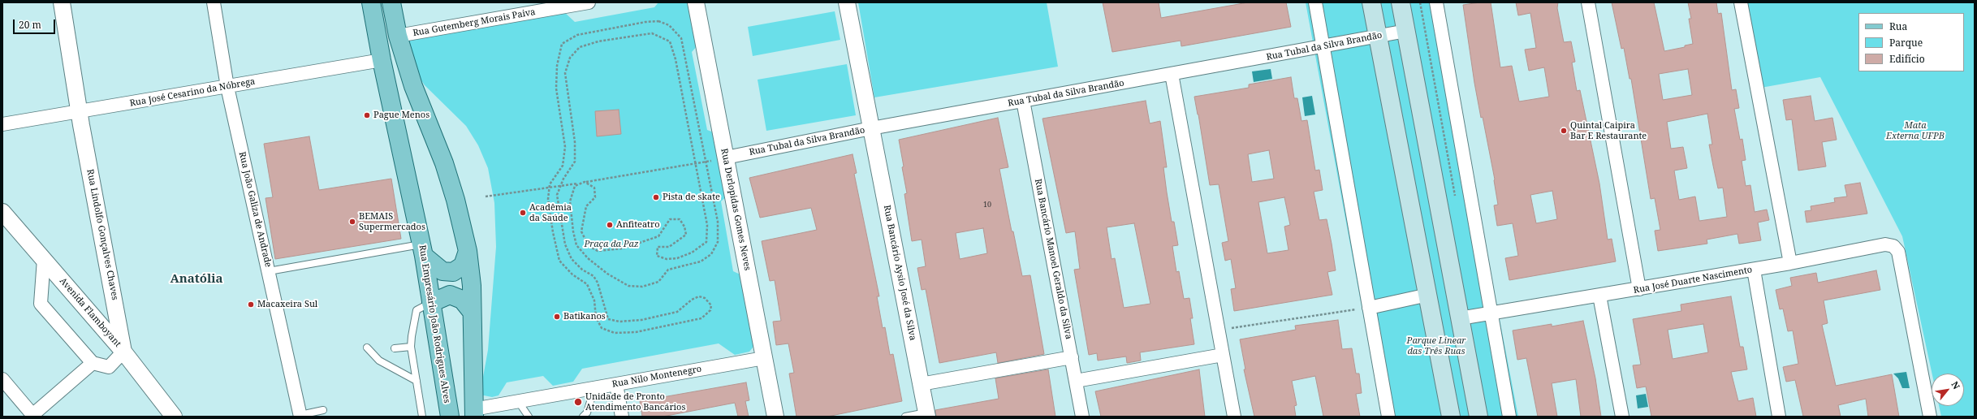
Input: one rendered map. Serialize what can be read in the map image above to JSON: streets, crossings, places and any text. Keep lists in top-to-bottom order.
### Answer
{
  "streets": {
    "main road": ["Rua Empresário João Rodrigues Alves"],
    "street": [
      "Rua Gutemberg Morais Paiva",
      "Rua Tubal da Silva Brandão",
      "Rua José Cesarino da Nóbrega",
      "Rua João Galiza de Andrade",
      "Rua Derlopidas Gomes Neves",
      "Rua Lindolfo Gonçalves Chaves",
      "Rua Bancário Manoel Geraldo da Silva",
      "Rua Bancário Aysio José da Silva",
      "Rua José Duarte Nascimento",
      "Avenida Flamboyant",
      "Rua Nilo Montenegro"
    ]
  },
  "crossings": [
    ["Rua Tubal da Silva Brandão", "Rua Derlopidas Gomes Neves"],
    ["Rua Tubal da Silva Brandão", "Rua Bancário Manoel Geraldo da Silva"],
    ["Rua Tubal da Silva Brandão", "Rua Bancário Aysio José da Silva"],
    ["Rua José Cesarino da Nóbrega", "Rua João Galiza de Andrade"],
    ["Rua José Cesarino da Nóbrega", "Rua Lindolfo Gonçalves Chaves"],
    ["Rua José Cesarino da Nóbrega", "Rua Empresário João Rodrigues Alves"],
    ["Rua Derlopidas Gomes Neves", "Rua Nilo Montenegro"],
    ["Rua Lindolfo Gonçalves Chaves", "Avenida Flamboyant"]
  ],
  "districts": ["Anatólia"],
  "parks": ["Mata Externa UFPB", "Praça da Paz", "Parque Linear das Três Ruas"],
  "places": [
    "Pague Menos",
    "Quintal Caipira Bar E Restaurante",
    "Pista de skate",
    "Acadêmia da Saúde",
    "BEMAIS Supermercados",
    "Anfiteatro",
    "Macaxeira Sul",
    "Batikanos",
    "Unidade de Pronto Atendimento Bancários"
  ],
  "house_numbers": ["10"],
  "legend": ["Rua", "Parque", "Edifício"],
  "scale_bar": "20 m",
  "north": "top right"
}
